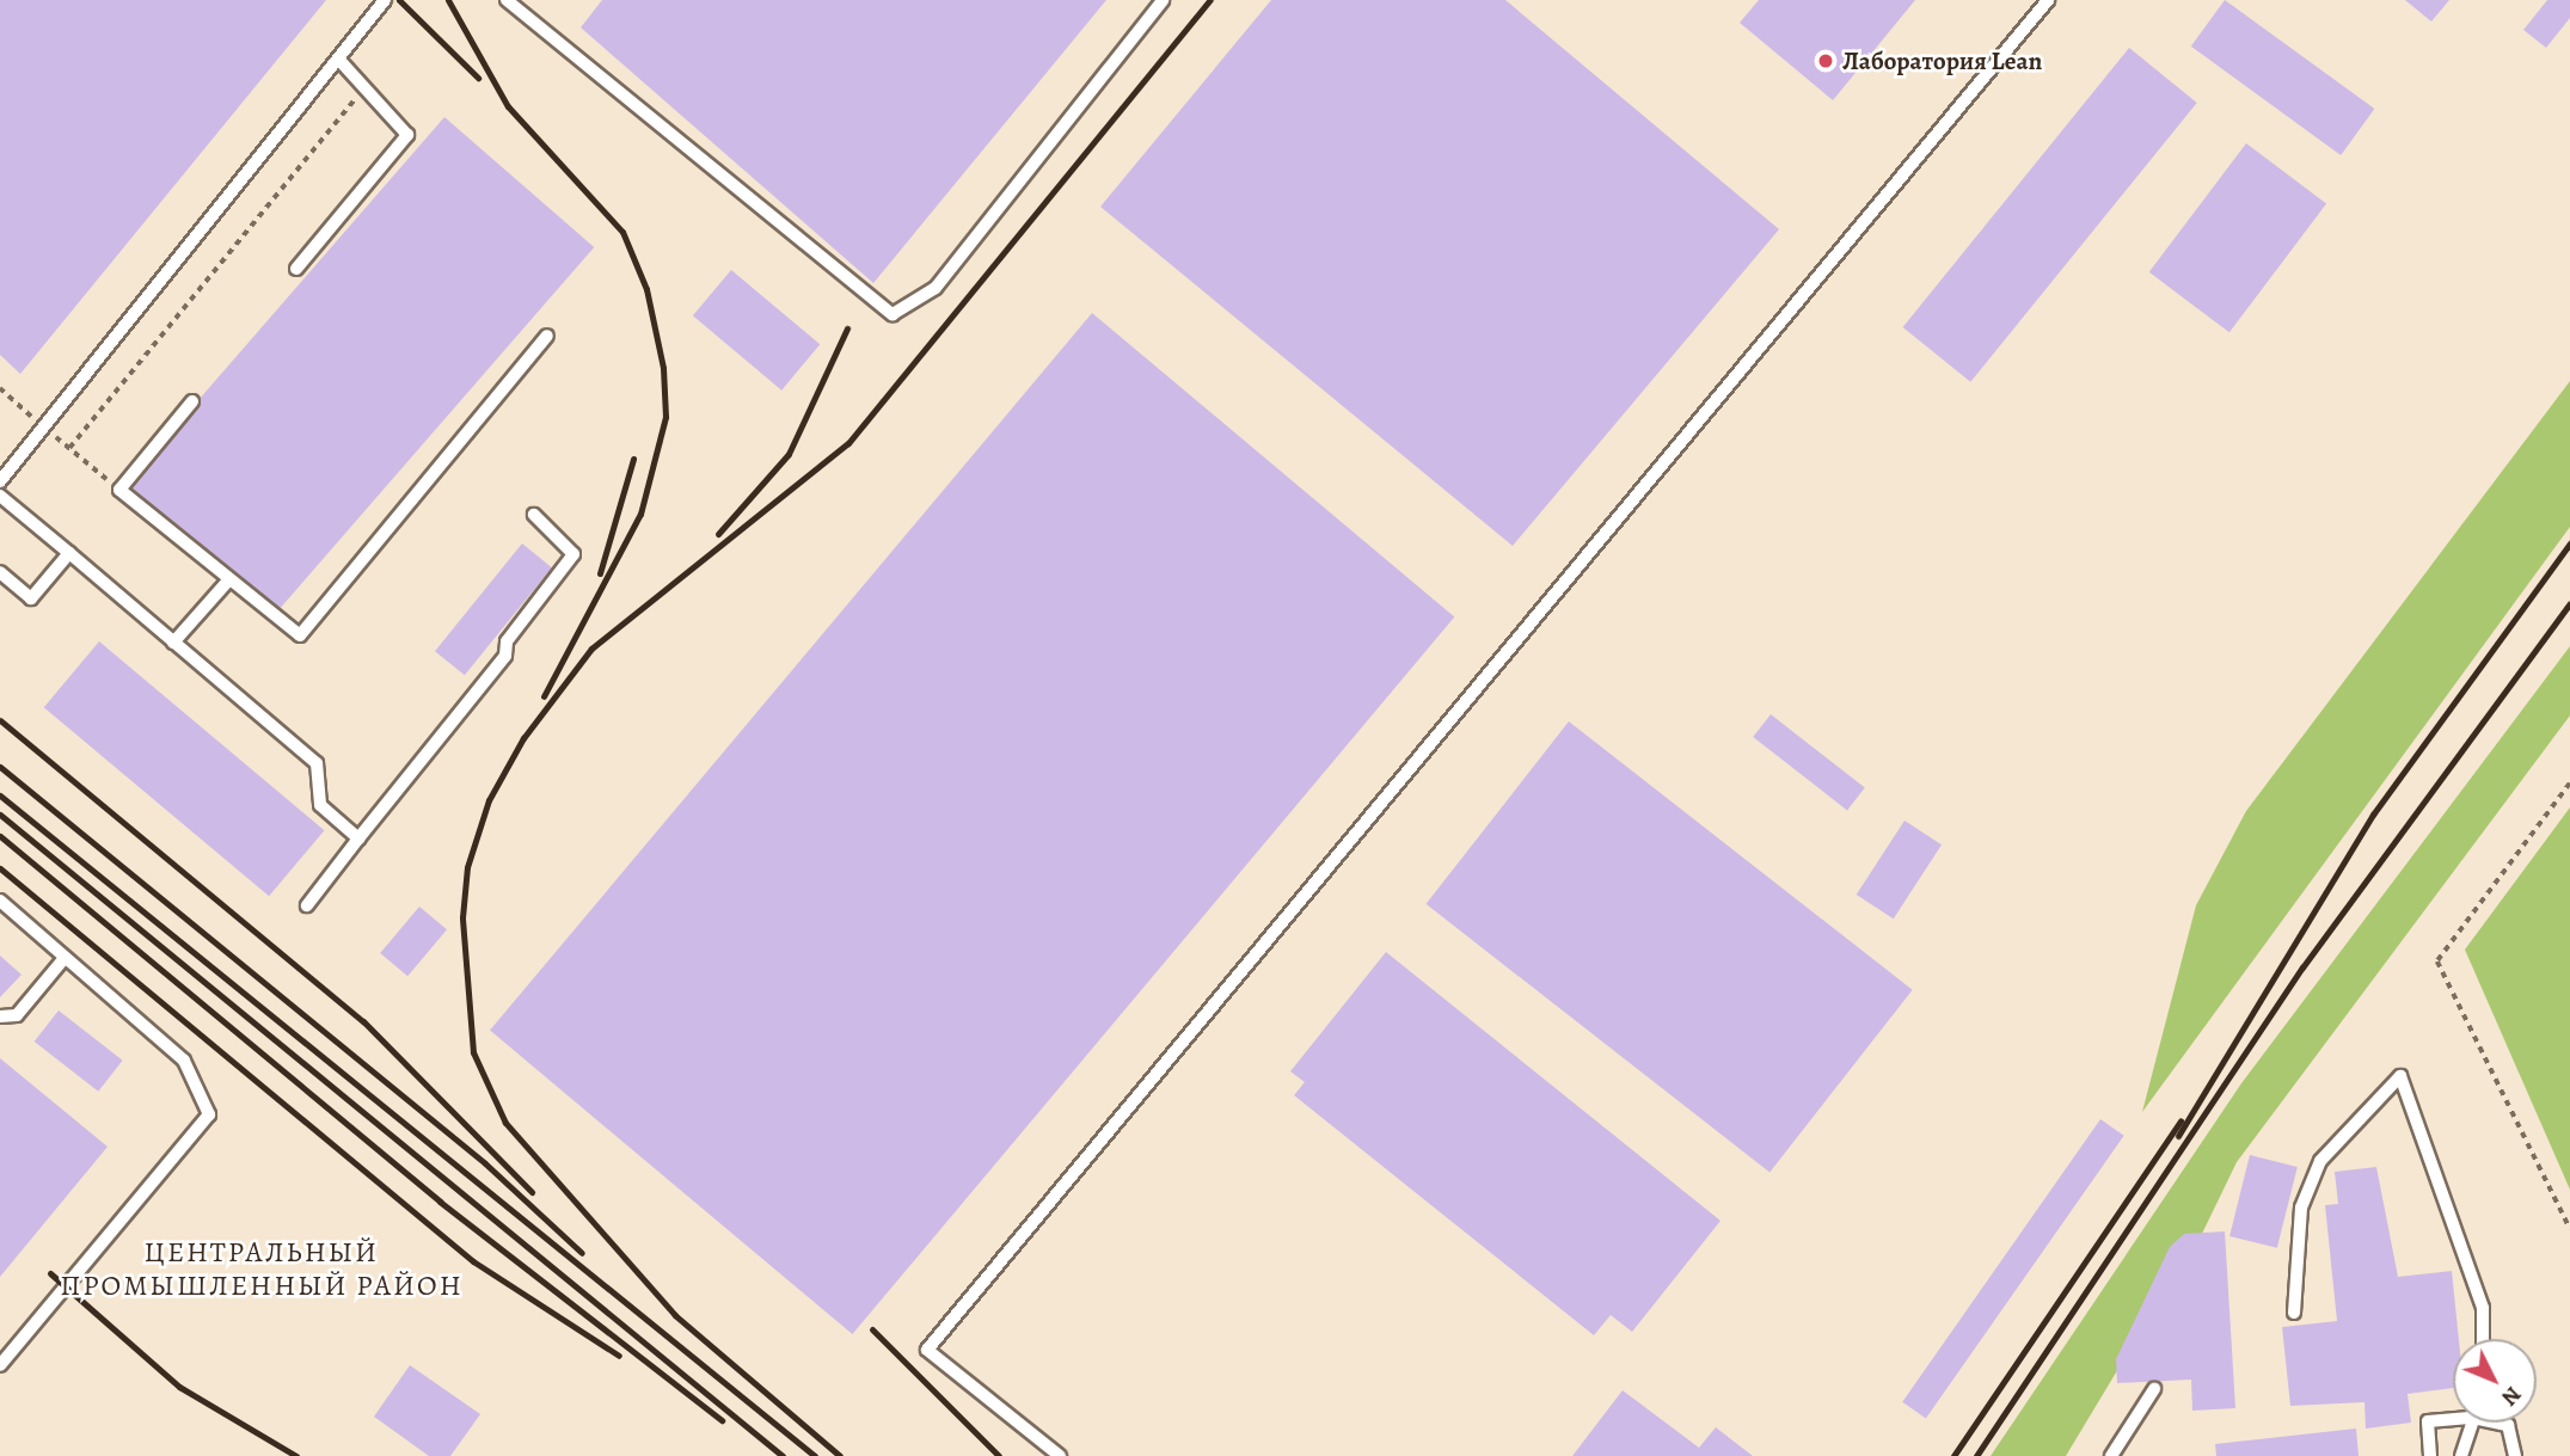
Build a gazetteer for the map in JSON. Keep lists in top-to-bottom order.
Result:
{
  "districts": ["ЦЕНТРАЛЬНЫЙ ПРОМЫШЛЕННЫЙ РАЙОН"],
  "places": ["Лаборатория Lean"],
  "north": "bottom right"
}
